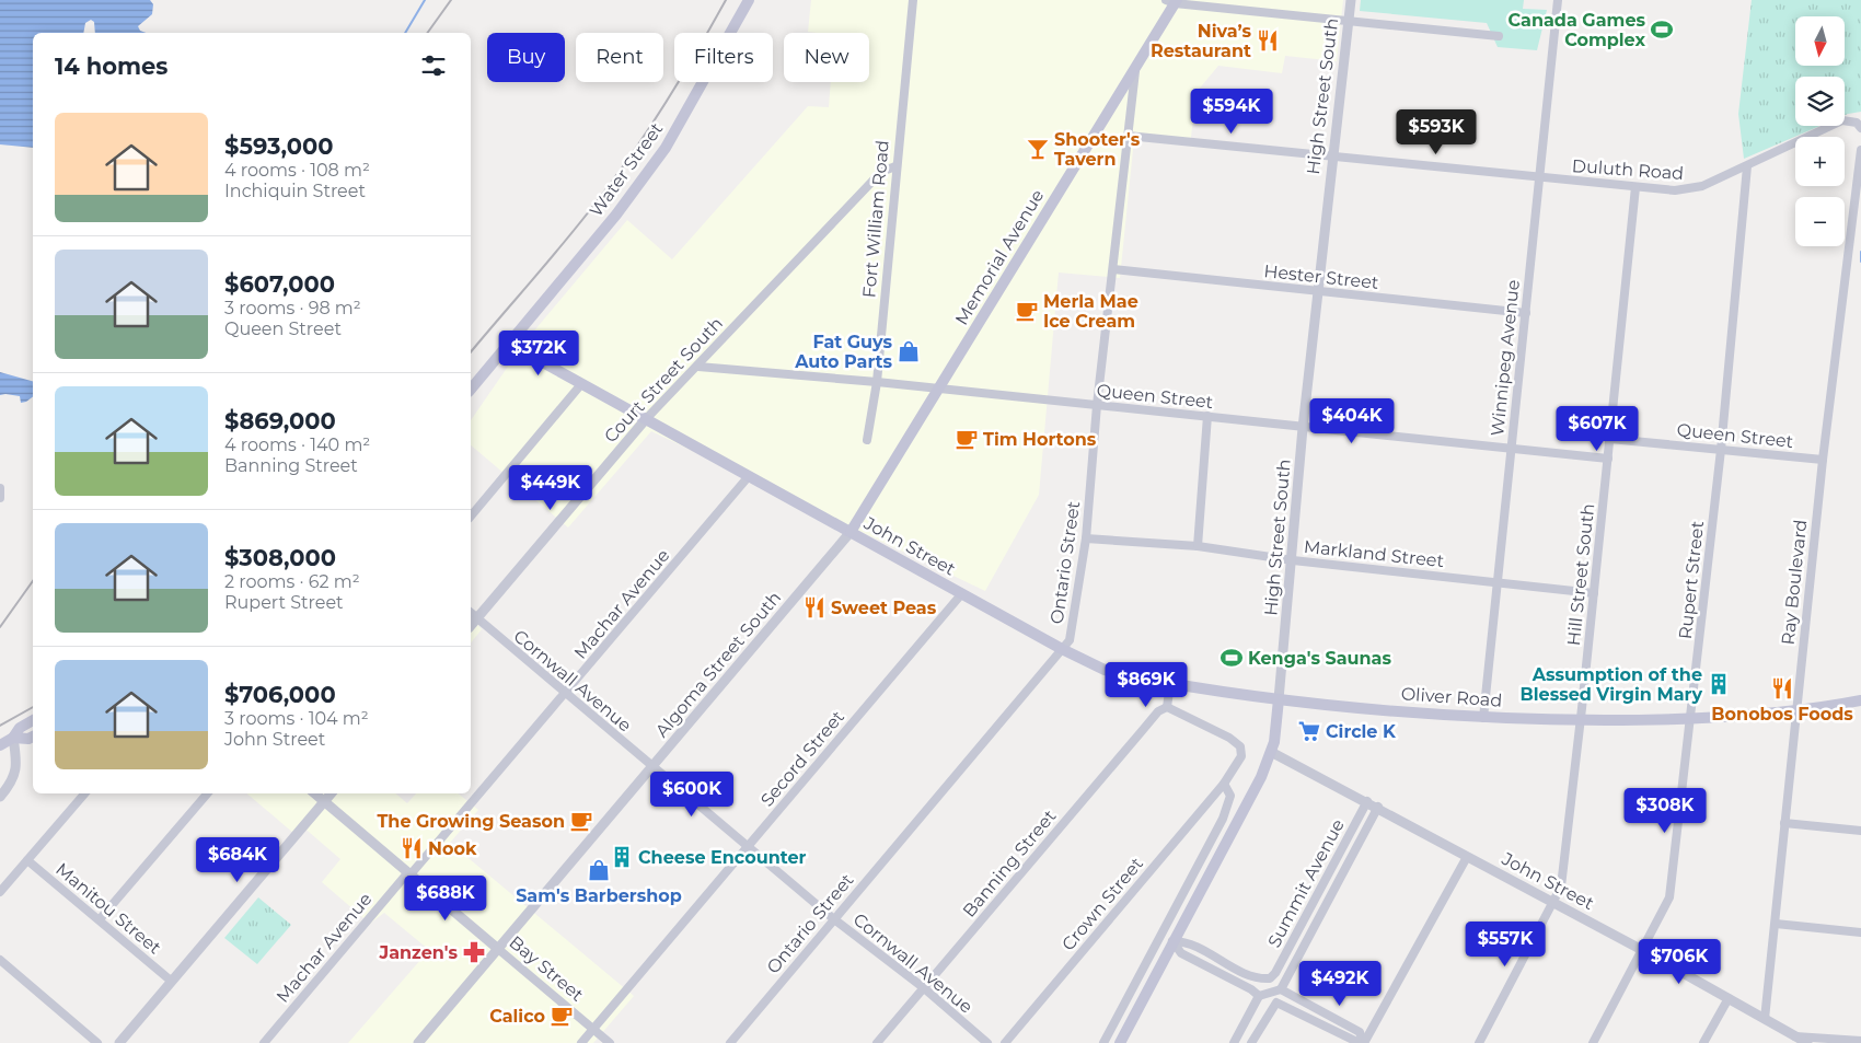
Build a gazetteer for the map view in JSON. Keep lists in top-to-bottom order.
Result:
{
  "streets": {
    "main road": [
      "High Street South",
      "Water Street",
      "Memorial Avenue",
      "John Street",
      "Oliver Road"
    ],
    "street": [
      "Duluth Road",
      "Fort William Road",
      "Hester Street",
      "Winnipeg Avenue",
      "Court Street South",
      "Queen Street",
      "Markland Street",
      "Ontario Street",
      "Hill Street South",
      "Rupert Street",
      "Ray Boulevard",
      "Machar Avenue",
      "Algoma Street South",
      "Cornwall Avenue",
      "Secord Street",
      "Banning Street",
      "Summit Avenue",
      "Crown Street",
      "Manitou Street",
      "Bay Street"
    ]
  },
  "crossings": [
    ["High Street South", "Duluth Road"],
    ["High Street South", "Hester Street"],
    ["High Street South", "Queen Street"],
    ["High Street South", "John Street"],
    ["High Street South", "Markland Street"],
    ["High Street South", "Oliver Road"],
    ["High Street South", "Summit Avenue"],
    ["Water Street", "John Street"],
    ["Duluth Road", "Winnipeg Avenue"],
    ["Duluth Road", "Ontario Street"],
    ["Duluth Road", "Hill Street South"],
    ["Duluth Road", "Rupert Street"],
    ["Fort William Road", "Court Street South"],
    ["Fort William Road", "Queen Street"],
    ["Memorial Avenue", "Queen Street"],
    ["Memorial Avenue", "John Street"],
    ["Memorial Avenue", "Ontario Street"],
    ["Memorial Avenue", "Algoma Street South"],
    ["Hester Street", "Winnipeg Avenue"],
    ["Hester Street", "Ontario Street"],
    ["Winnipeg Avenue", "Queen Street"],
    ["Winnipeg Avenue", "Markland Street"],
    ["Winnipeg Avenue", "Oliver Road"],
    ["Court Street South", "Queen Street"],
    ["Court Street South", "John Street"],
    ["Court Street South", "Cornwall Avenue"],
    ["Queen Street", "Ontario Street"],
    ["Queen Street", "Hill Street South"],
    ["Queen Street", "Rupert Street"],
    ["Queen Street", "Ray Boulevard"],
    ["John Street", "Ontario Street"],
    ["John Street", "Hill Street South"],
    ["John Street", "Rupert Street"],
    ["John Street", "Ray Boulevard"],
    ["John Street", "Machar Avenue"],
    ["John Street", "Algoma Street South"],
    ["John Street", "Oliver Road"],
    ["John Street", "Secord Street"],
    ["John Street", "Summit Avenue"],
    ["Markland Street", "Ontario Street"],
    ["Markland Street", "Hill Street South"],
    ["Ontario Street", "Cornwall Avenue"],
    ["Hill Street South", "Oliver Road"],
    ["Rupert Street", "Oliver Road"],
    ["Ray Boulevard", "Oliver Road"],
    ["Machar Avenue", "Cornwall Avenue"],
    ["Machar Avenue", "Bay Street"],
    ["Algoma Street South", "Cornwall Avenue"],
    ["Algoma Street South", "Bay Street"],
    ["Cornwall Avenue", "Secord Street"],
    ["Cornwall Avenue", "Banning Street"],
    ["Secord Street", "Bay Street"]
  ],
  "places": {
    "sports": ["Canada Games Complex", "Kenga's Saunas"],
    "restaurant": [
      "Niva’s Restaurant",
      "Sweet Peas",
      "Bonobos Foods",
      "Nook"
    ],
    "bar": ["Shooter's Tavern"],
    "cafe": [
      "Merla Mae Ice Cream",
      "Tim Hortons",
      "The Growing Season",
      "Calico"
    ],
    "shop": ["Fat Guys Auto Parts", "Sam's Barbershop"],
    "building": ["Assumption of the Blessed Virgin Mary", "Cheese Encounter"],
    "supermarket": ["Circle K"],
    "pharmacy": ["Janzen's"]
  },
  "north": "bottom",
  "page": {
    "map_buttons": ["+", "−"],
    "chip": [
      "Buy",
      "Rent",
      "Filters",
      "New"
    ],
    "heading": "14 homes",
    "price": [
      "$594K",
      "$593K",
      "$372K",
      "$404K",
      "$607K",
      "$449K",
      "$869K",
      "$600K",
      "$308K",
      "$684K",
      "$688K",
      "$557K",
      "$706K",
      "$492K"
    ],
    "list": [
      {
        "name": "$593,000",
        "note": "4 rooms · 108 m² · Inchiquin Street"
      },
      {
        "name": "$607,000",
        "note": "3 rooms · 98 m² · Queen Street"
      },
      {
        "name": "$869,000",
        "note": "4 rooms · 140 m² · Banning Street"
      },
      {
        "name": "$308,000",
        "note": "2 rooms · 62 m² · Rupert Street"
      },
      {
        "name": "$706,000",
        "note": "3 rooms · 104 m² · John Street"
      }
    ]
  }
}
